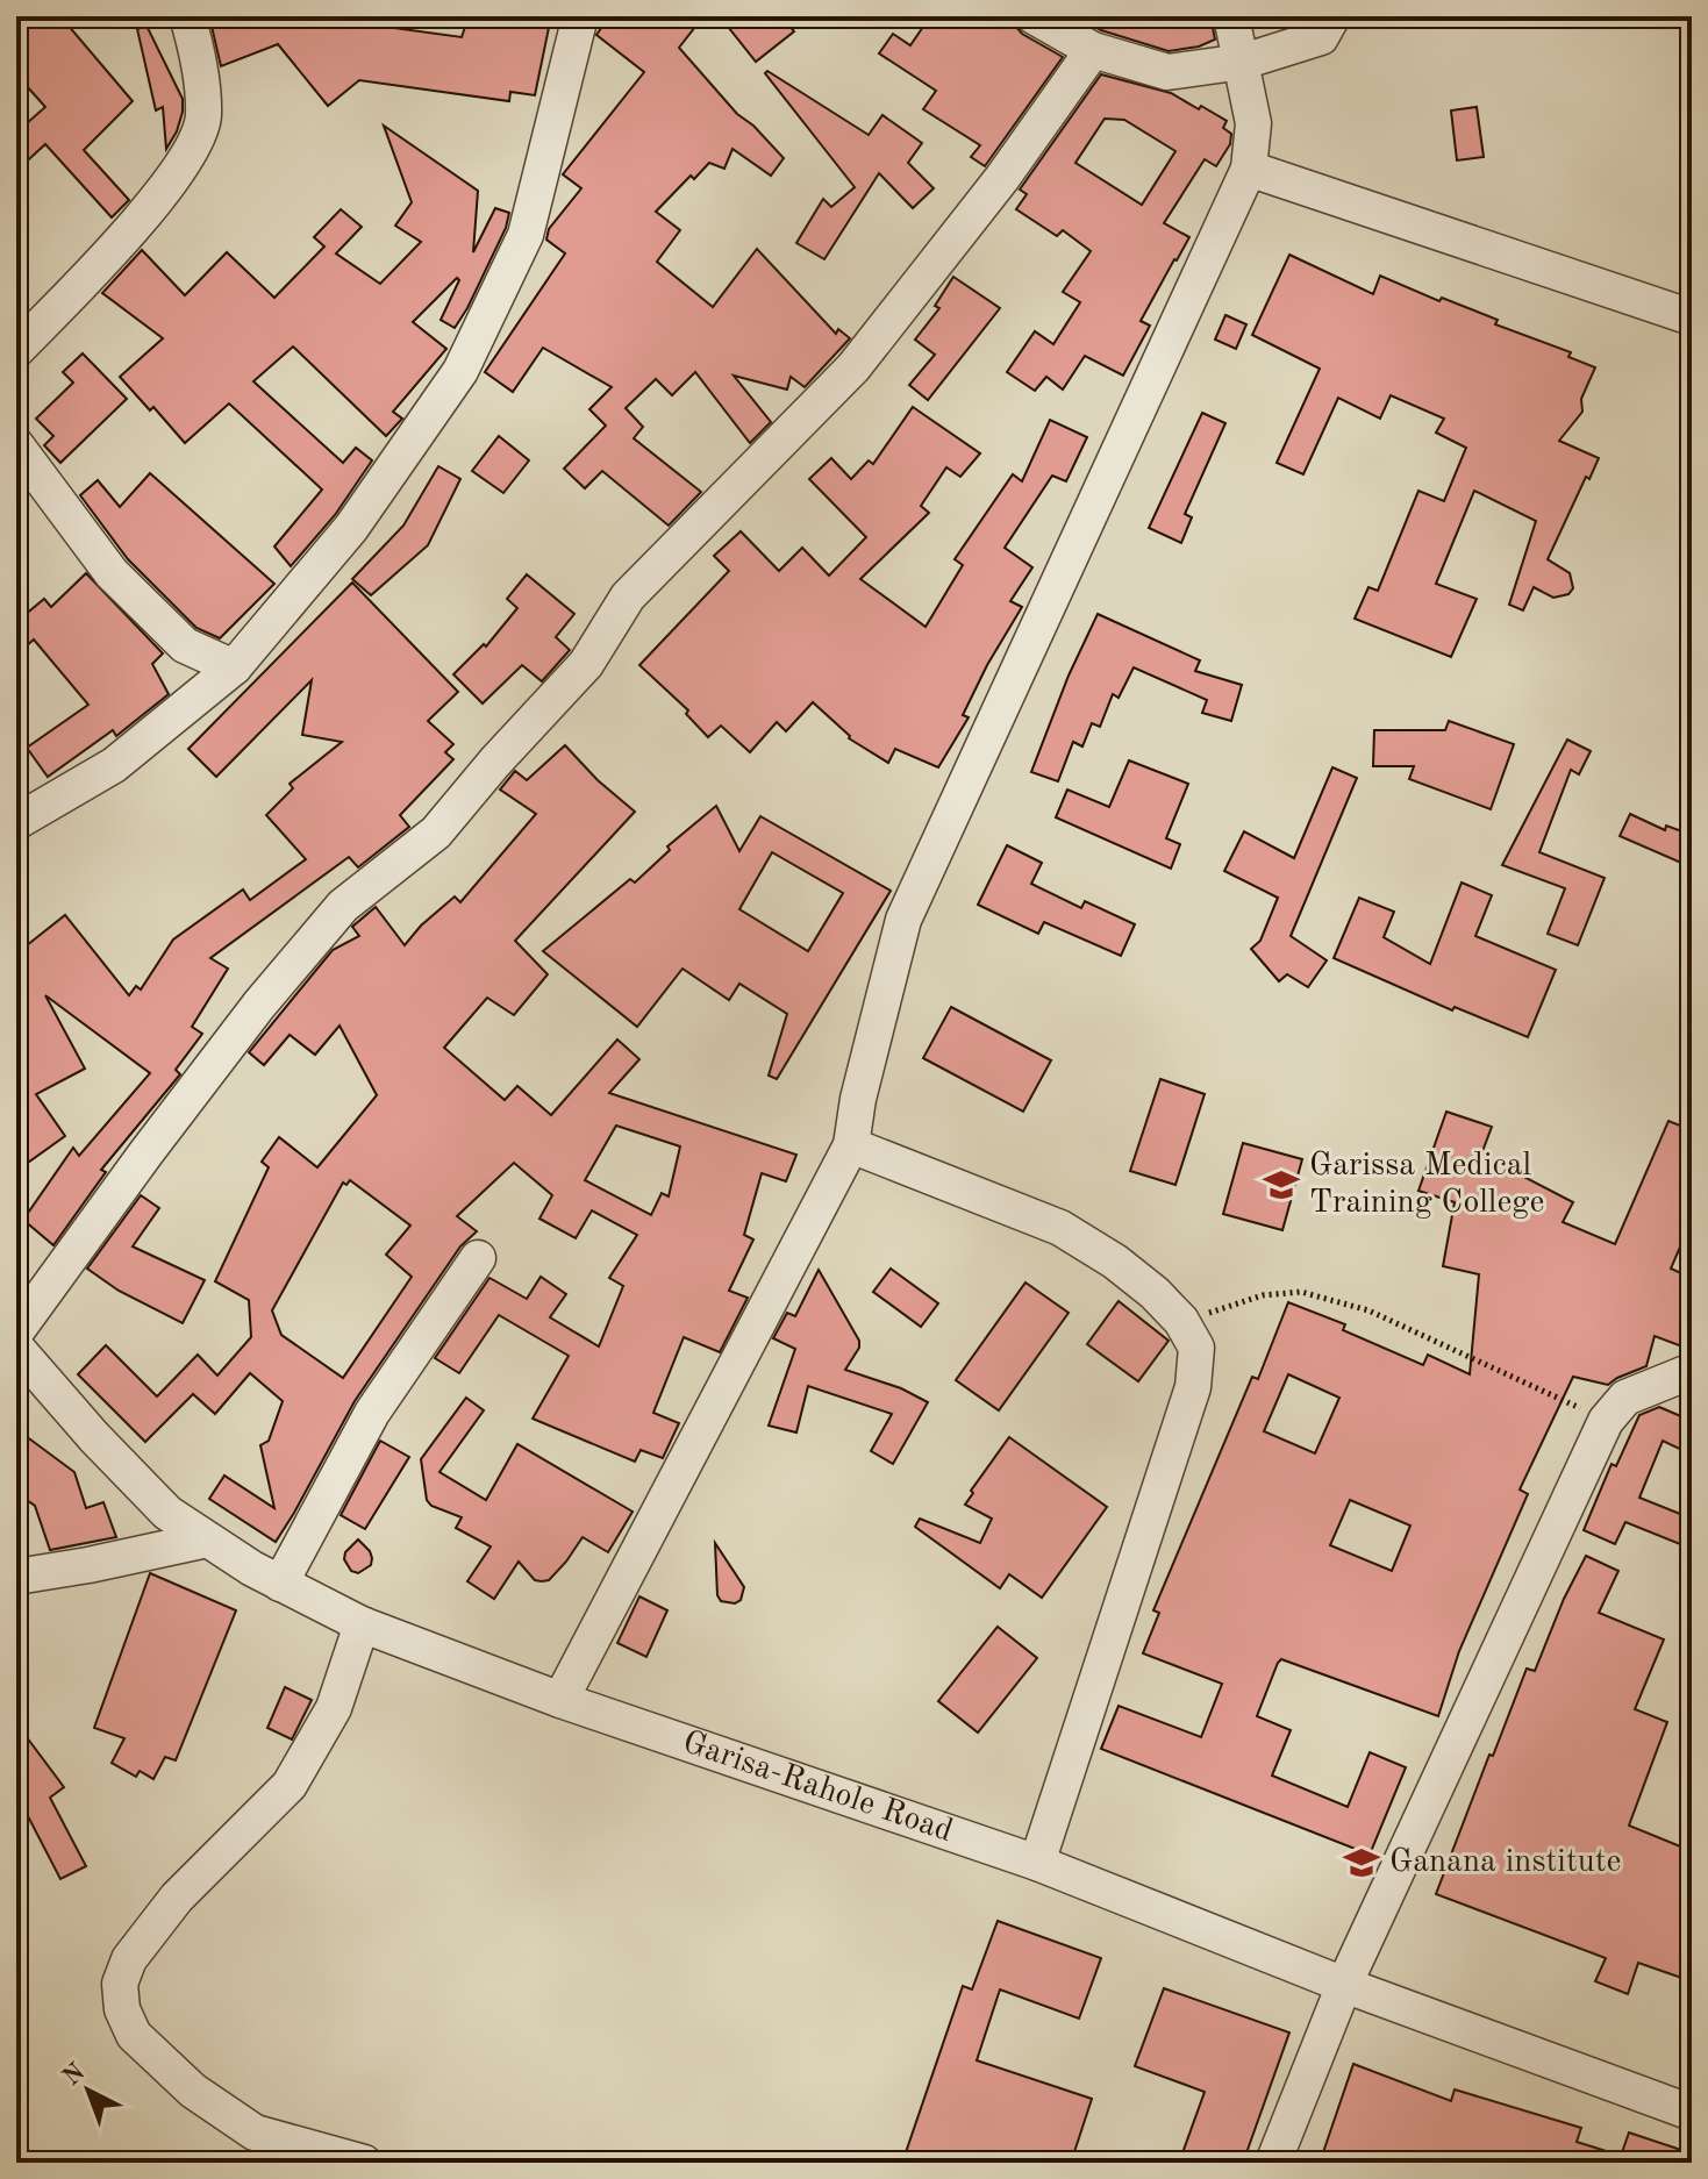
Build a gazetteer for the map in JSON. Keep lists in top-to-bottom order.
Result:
{
  "streets": {
    "street": ["Garisa-Rahole Road"]
  },
  "places": {
    "school or university": ["Garissa Medical Training College", "Ganana institute"]
  },
  "north": "top left"
}
